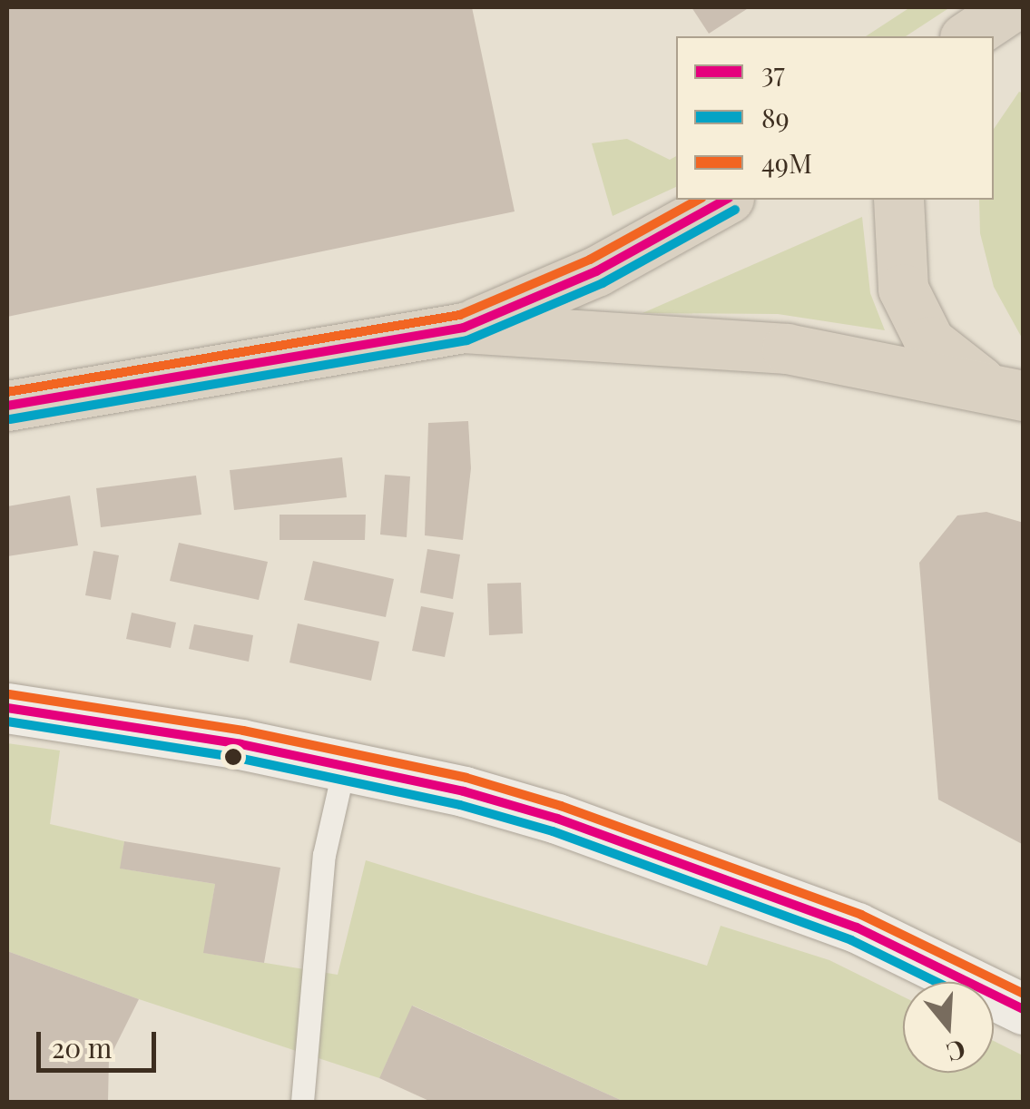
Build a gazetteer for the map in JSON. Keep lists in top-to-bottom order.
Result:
{
  "lines": ["transit line 37", "transit line 49М", "transit line 89"],
  "legend": ["37", "89", "49М"],
  "scale_bar": "20 m",
  "north": "bottom"
}
